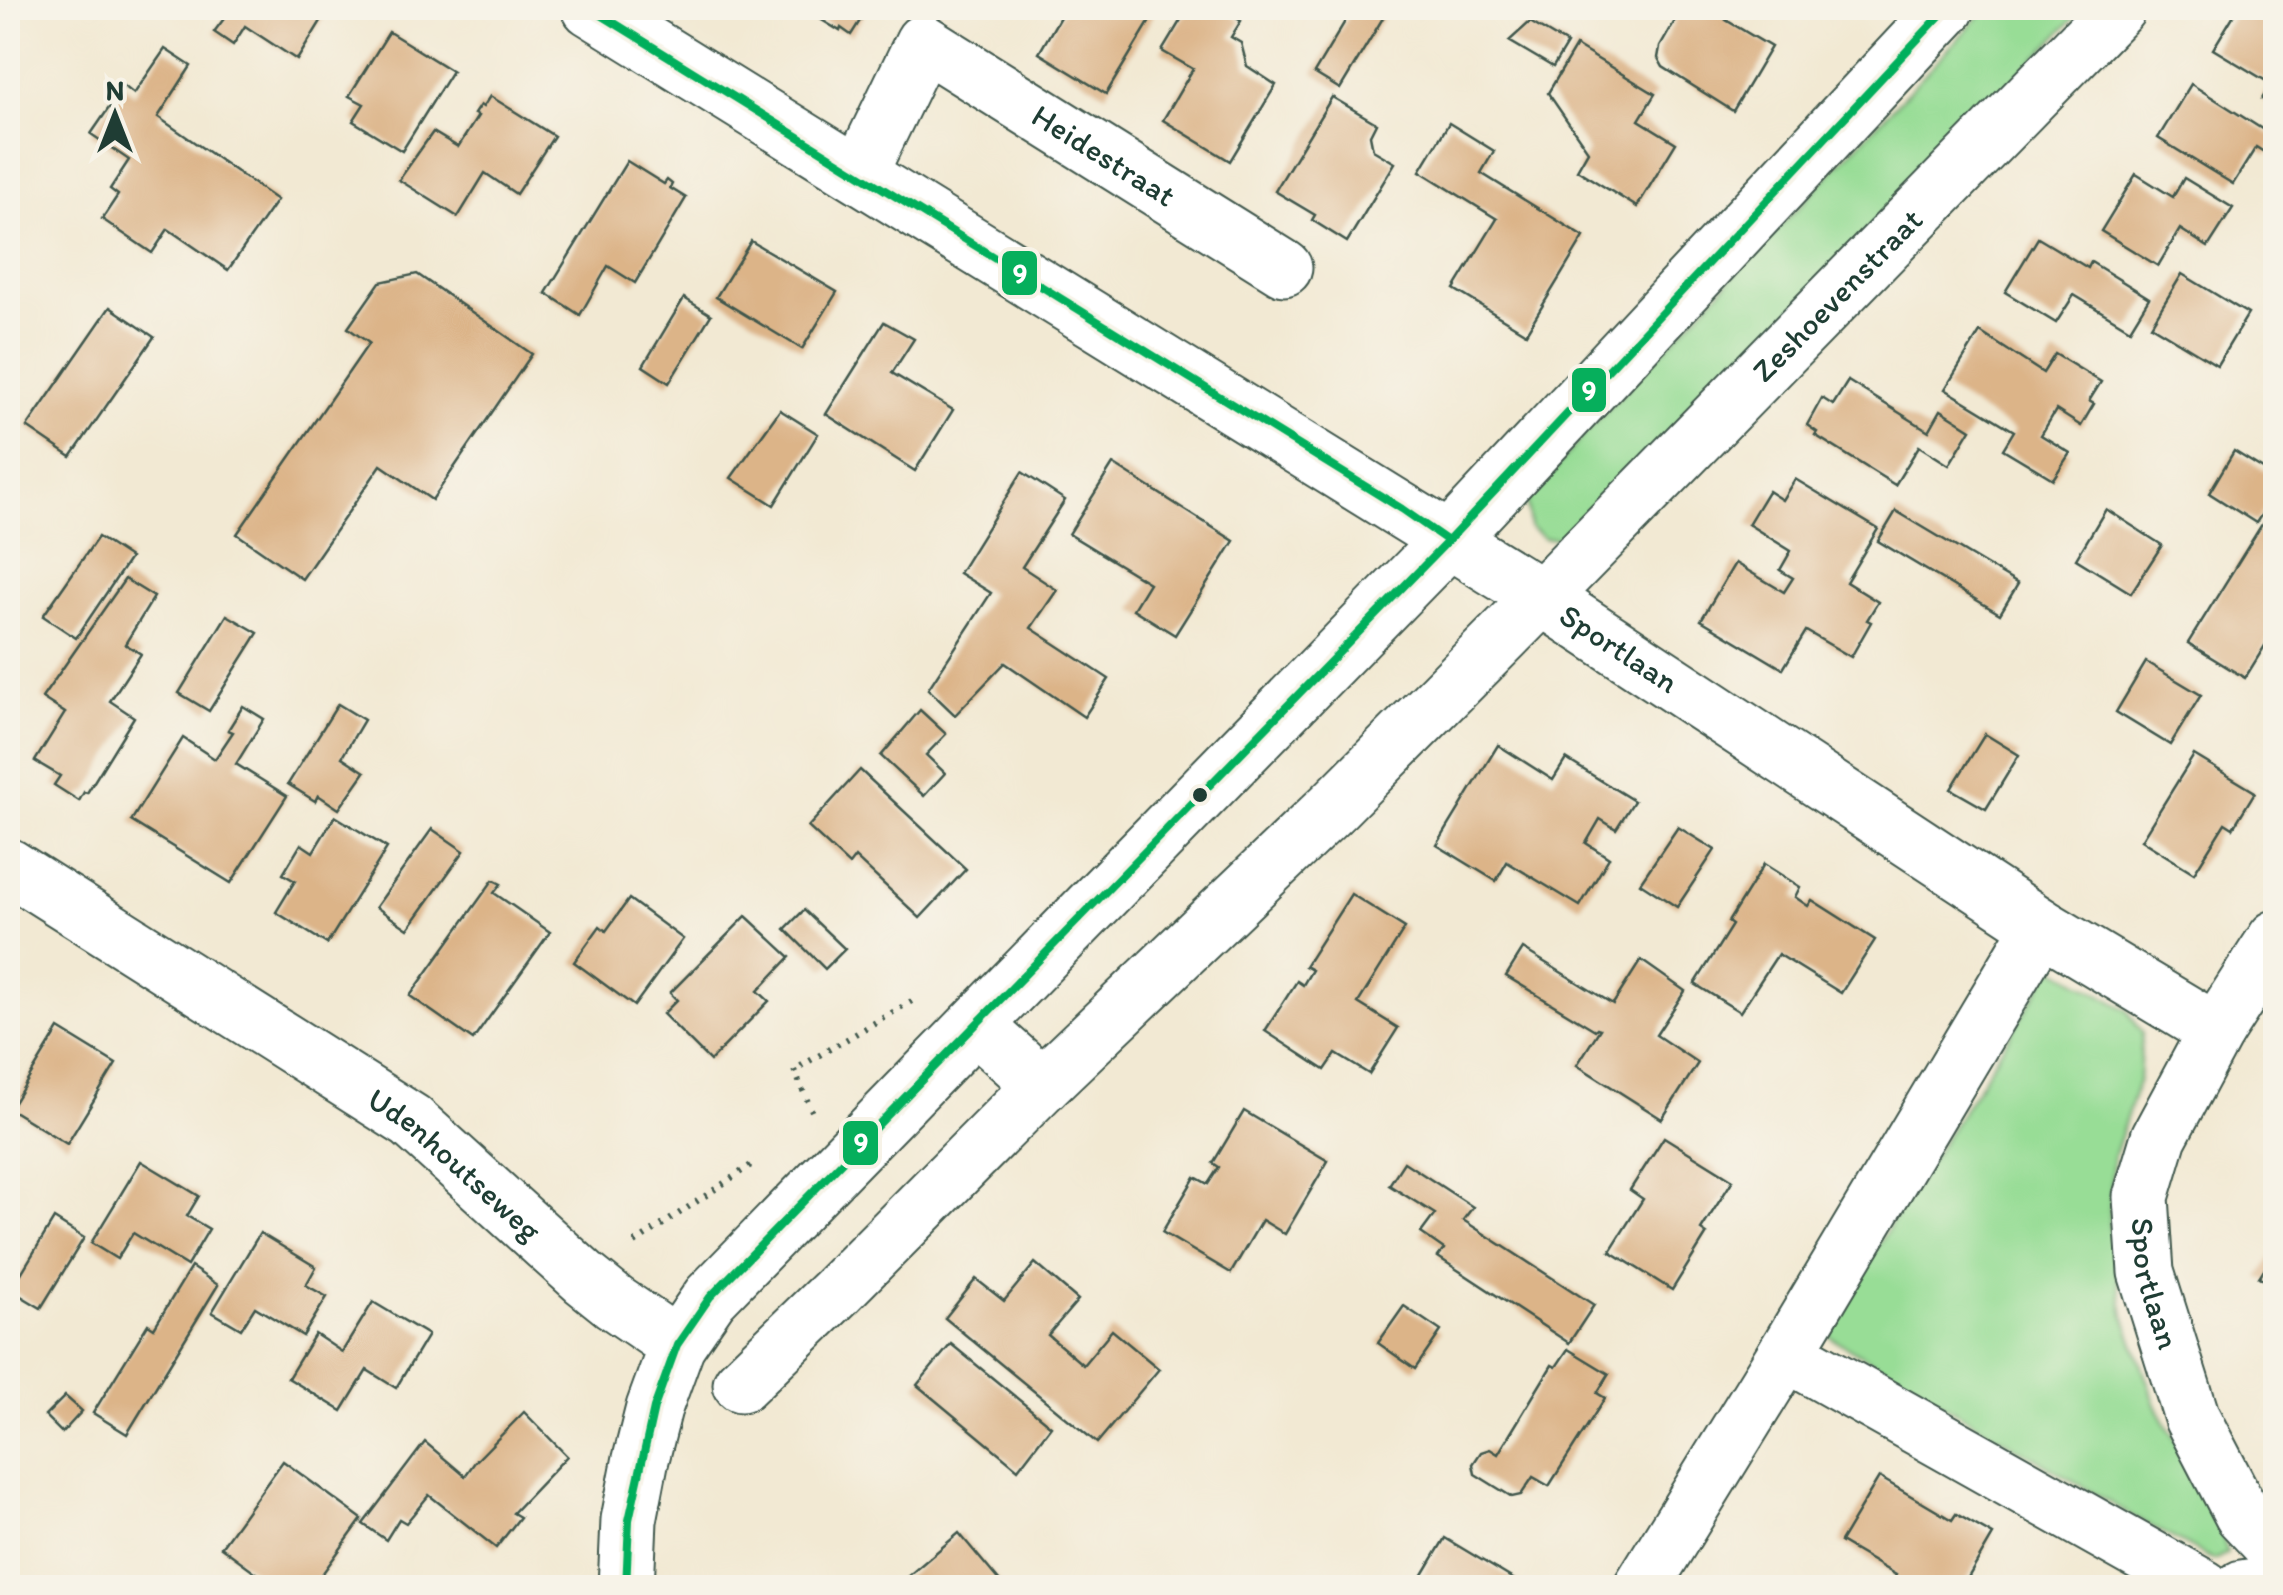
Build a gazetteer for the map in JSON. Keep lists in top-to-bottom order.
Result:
{
  "streets": {
    "street": [
      "Heidestraat",
      "Zeshoevenstraat",
      "Sportlaan",
      "Udenhoutseweg"
    ]
  },
  "crossings": [
    ["Zeshoevenstraat", "Sportlaan"]
  ],
  "lines": ["transit line 9"],
  "north": "top"
}
